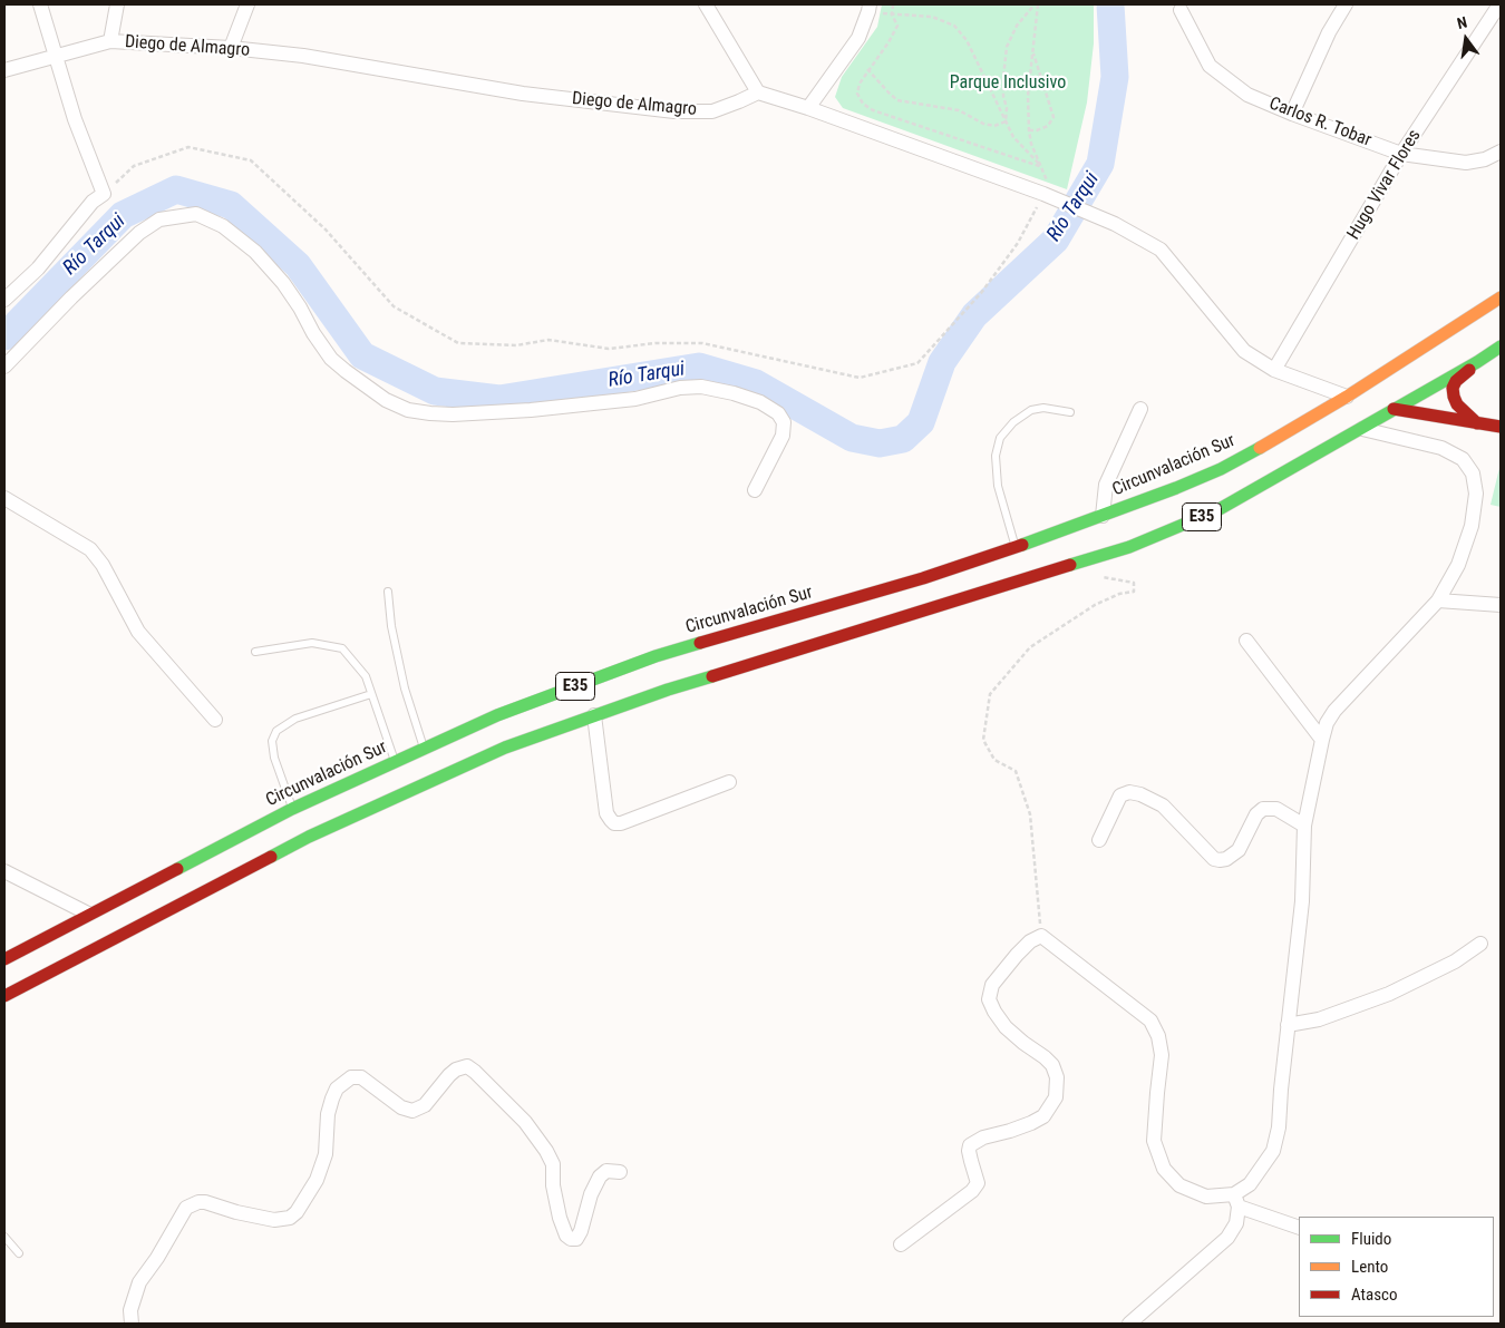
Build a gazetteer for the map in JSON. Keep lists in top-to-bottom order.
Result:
{
  "streets": {
    "main road": ["Circunvalación Sur", "E35"],
    "street": ["Diego de Almagro", "Carlos R. Tobar", "Hugo Vivar Flores"]
  },
  "crossings": [
    ["Carlos R. Tobar", "Hugo Vivar Flores"]
  ],
  "water": ["Río Tarqui"],
  "parks": ["Parque Inclusivo"],
  "legend": ["Fluido", "Lento", "Atasco"],
  "north": "top"
}
